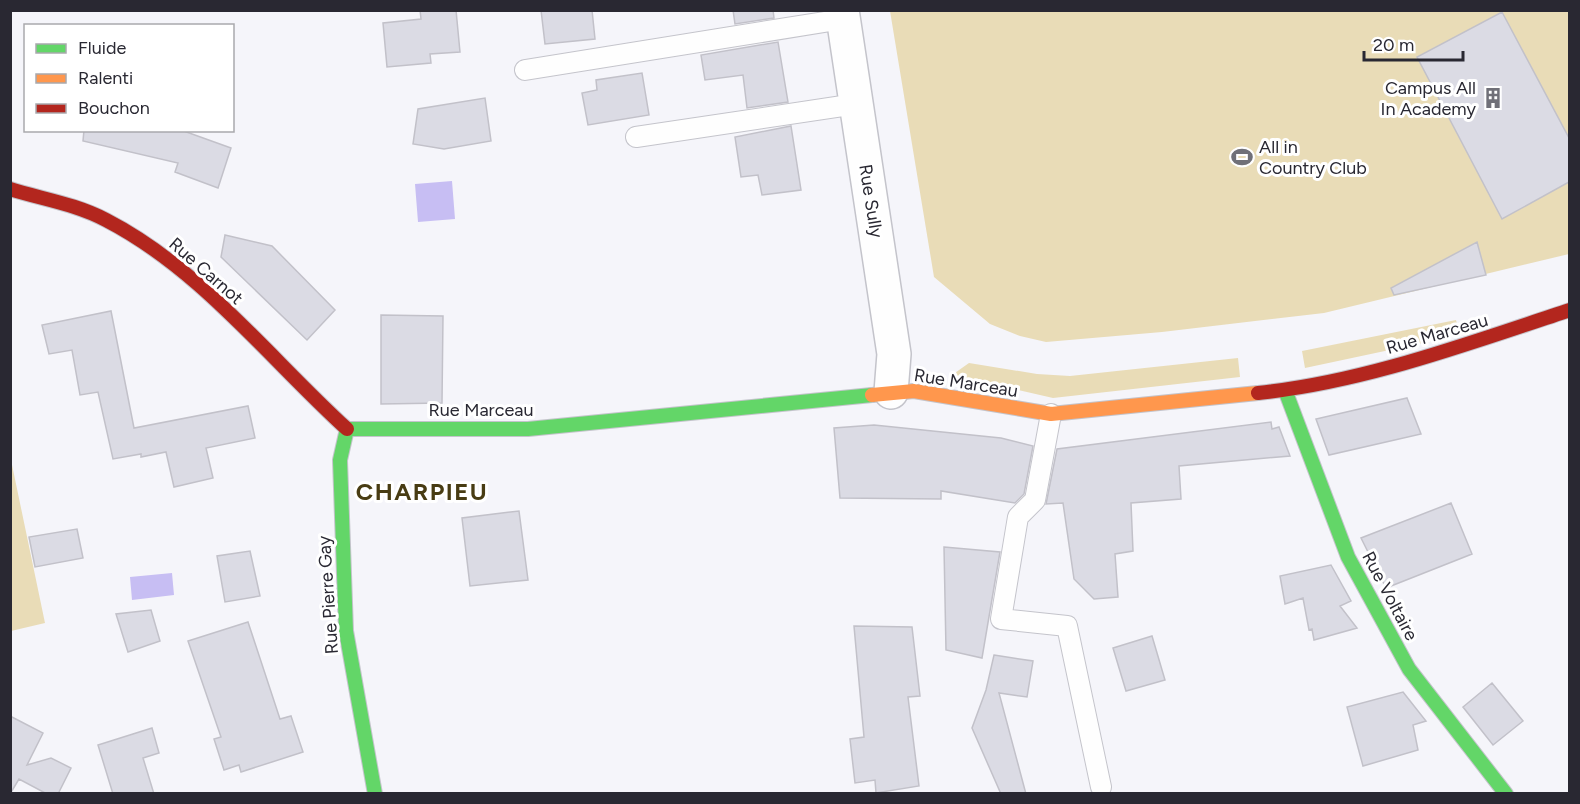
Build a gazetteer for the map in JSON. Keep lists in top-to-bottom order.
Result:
{
  "streets": {
    "street": [
      "Rue Sully",
      "Rue Carnot",
      "Rue Marceau",
      "Rue Pierre Gay",
      "Rue Voltaire"
    ]
  },
  "crossings": [
    ["Rue Sully", "Rue Marceau"],
    ["Rue Carnot", "Rue Marceau"],
    ["Rue Carnot", "Rue Pierre Gay"],
    ["Rue Marceau", "Rue Pierre Gay"],
    ["Rue Marceau", "Rue Voltaire"]
  ],
  "districts": ["CHARPIEU"],
  "places": {
    "building": ["Campus All In Academy"],
    "sports": ["All in Country Club"]
  },
  "legend": ["Fluide", "Ralenti", "Bouchon"],
  "scale_bar": "20 m"
}
